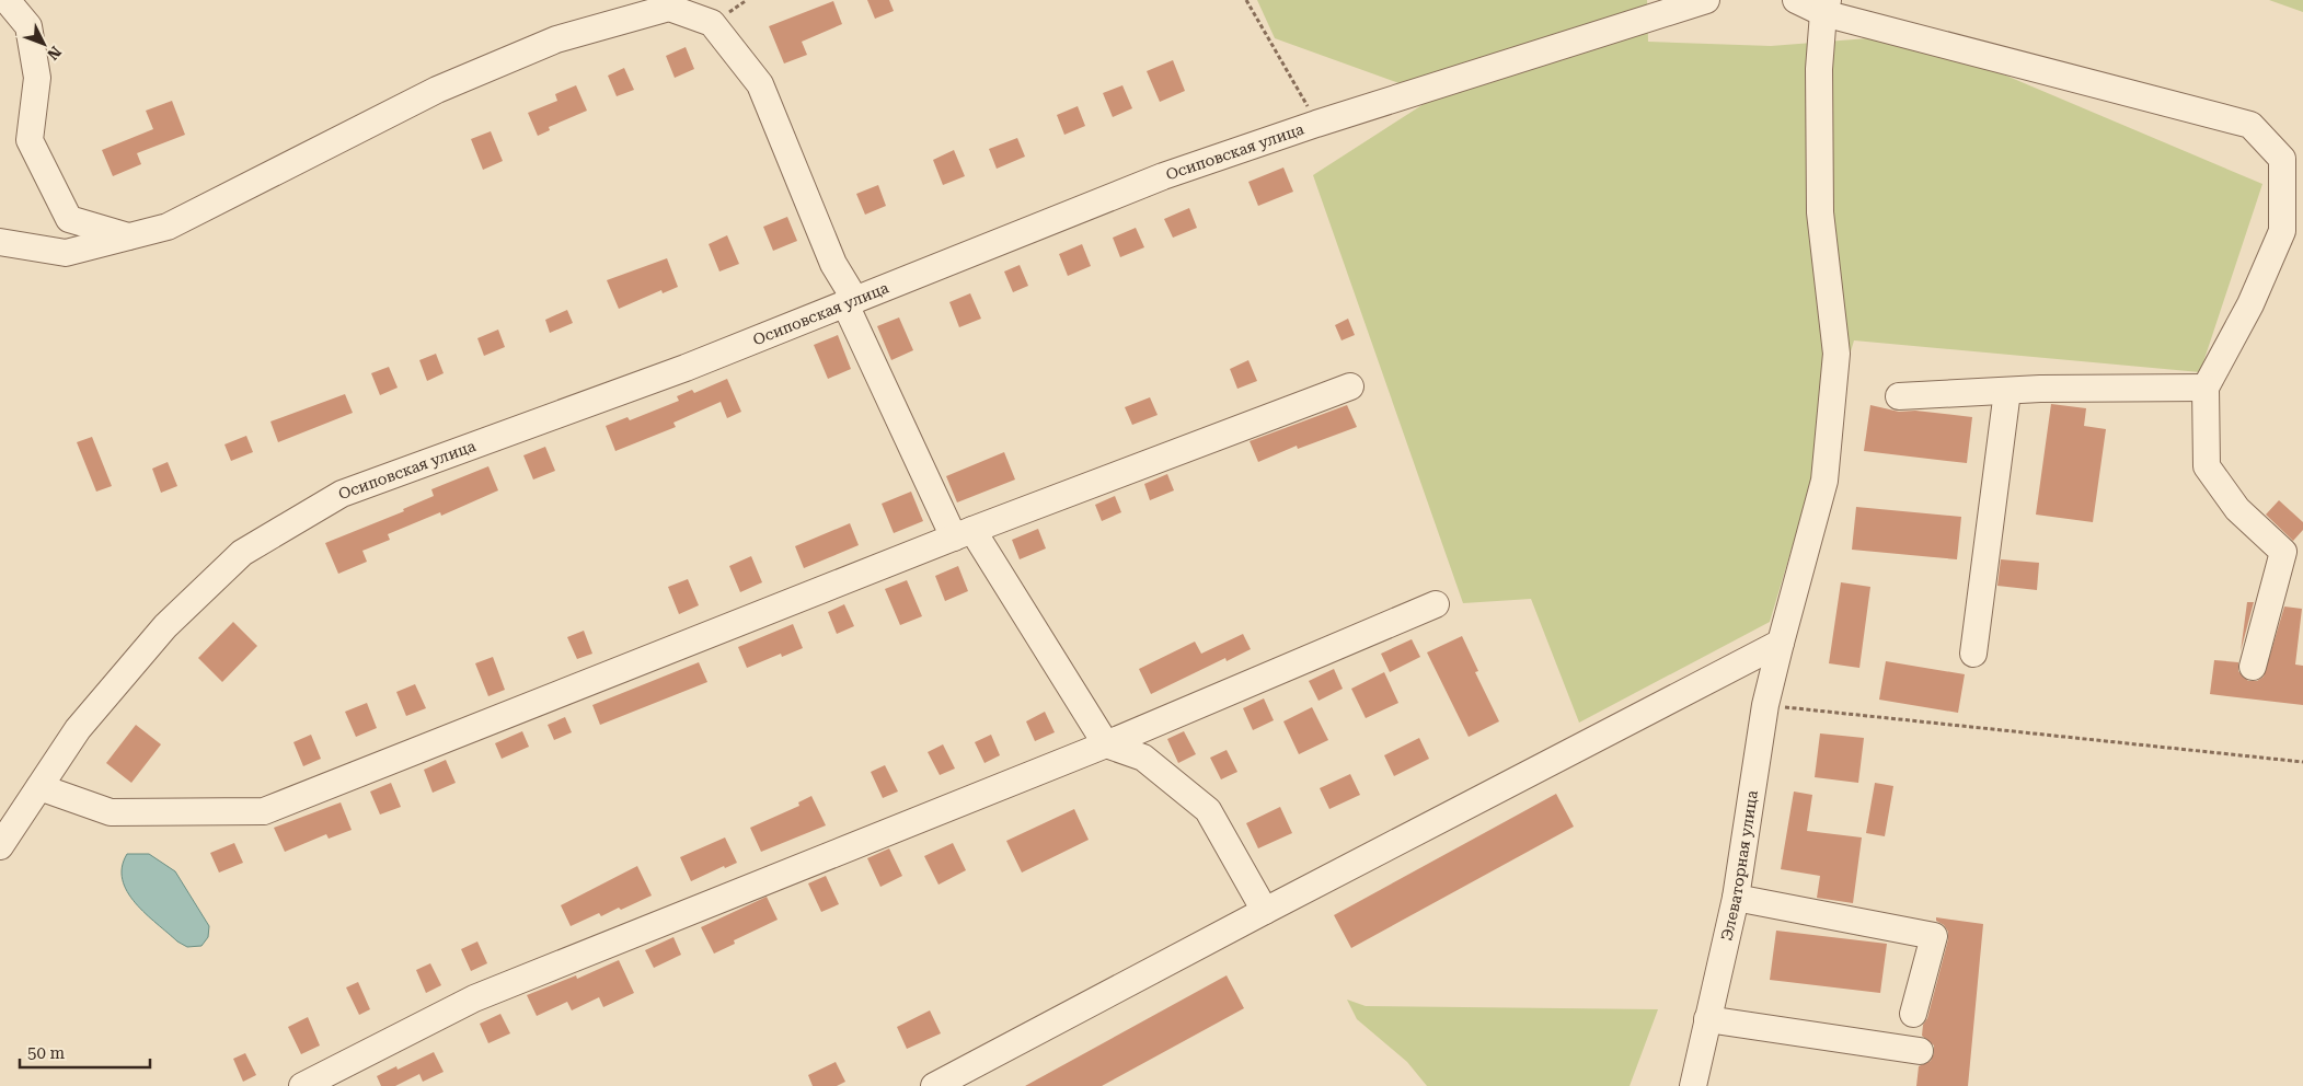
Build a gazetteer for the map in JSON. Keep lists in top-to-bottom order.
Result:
{
  "streets": {
    "street": ["Осиповская улица", "Элеваторная улица"]
  },
  "scale_bar": "50 m",
  "north": "bottom right"
}
